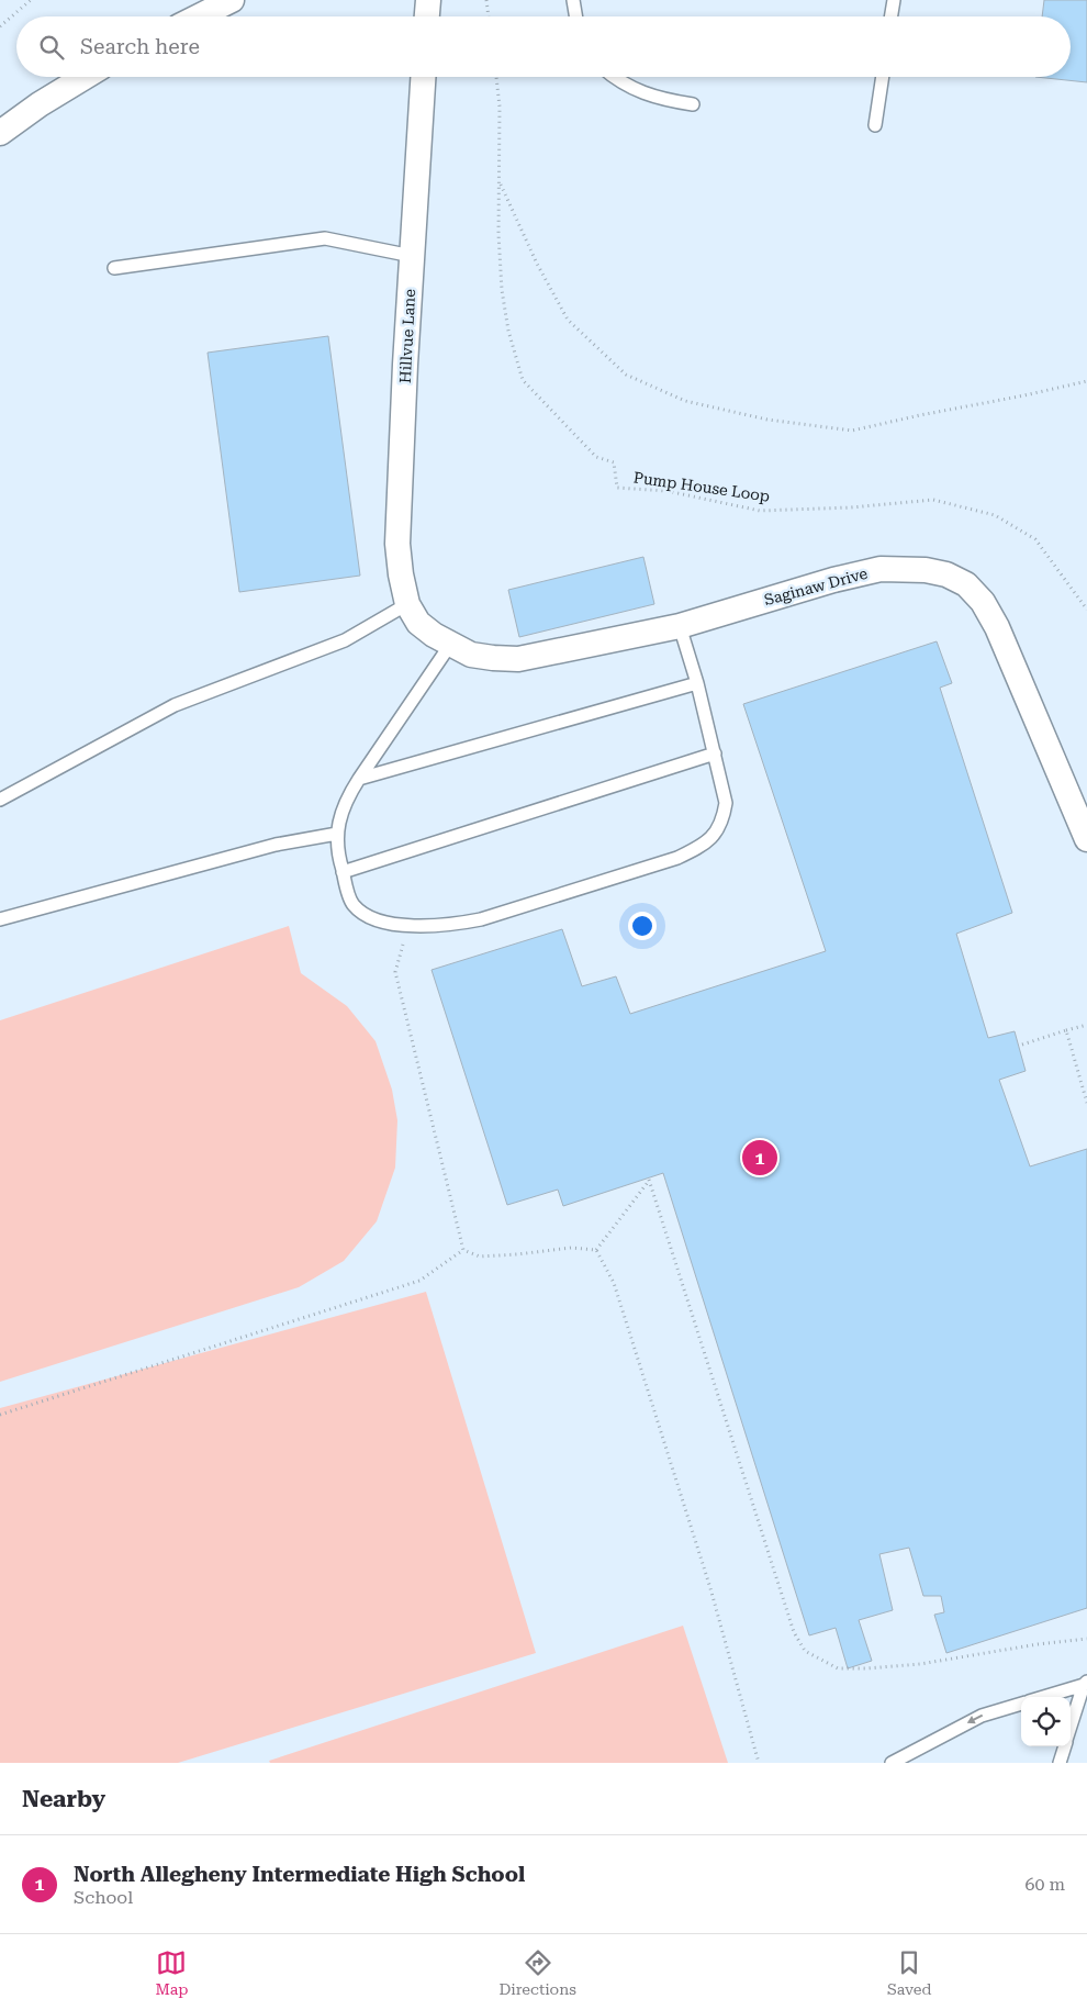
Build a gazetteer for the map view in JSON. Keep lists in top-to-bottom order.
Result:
{
  "streets": {
    "street": ["Hillvue Lane", "Saginaw Drive"],
    "path": ["Pump House Loop"]
  },
  "crossings": [
    ["Hillvue Lane", "Saginaw Drive"]
  ],
  "page": {
    "search": "Search here",
    "pins": "1",
    "heading": "Nearby",
    "list": [
      {
        "mark": "1",
        "name": "North Allegheny Intermediate High School",
        "note": "School",
        "value": "60 m"
      }
    ],
    "nav": ["Map", "Directions", "Saved"]
  }
}
